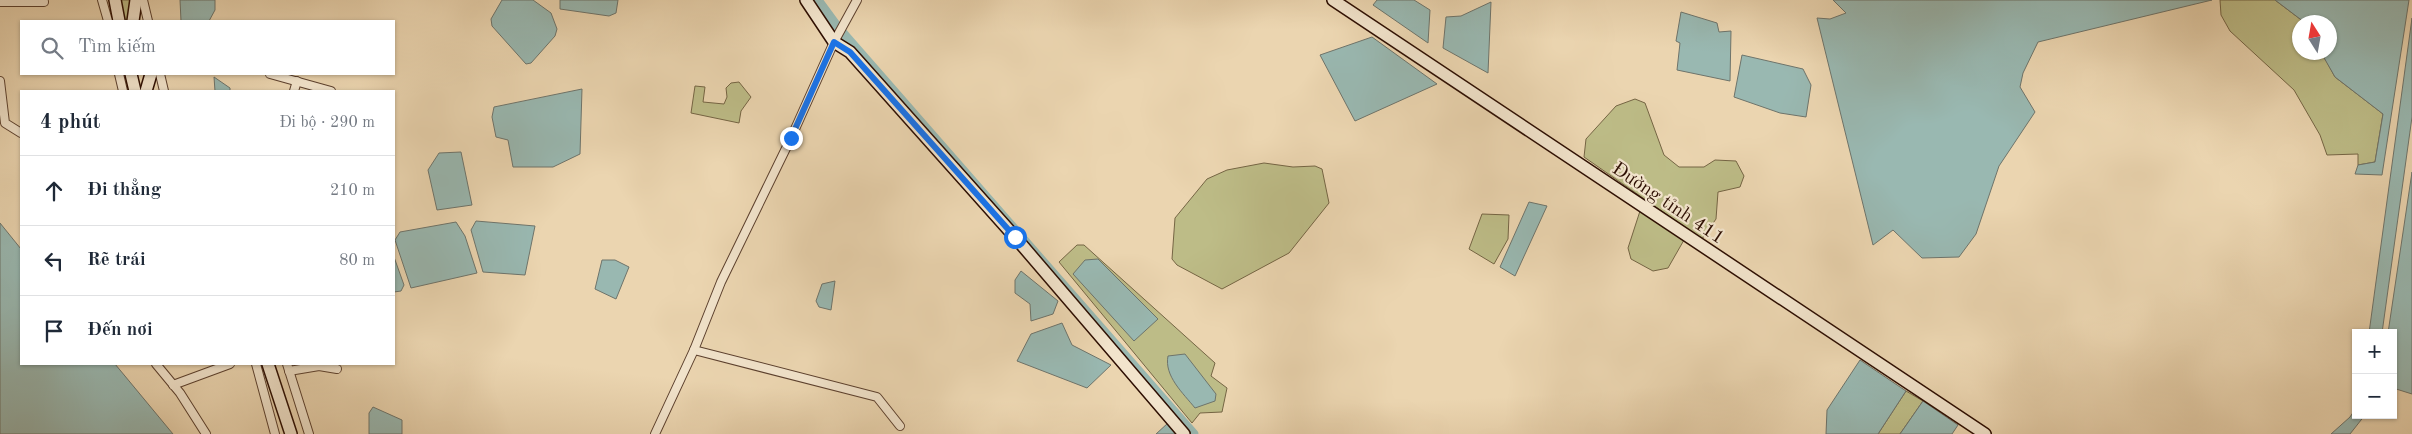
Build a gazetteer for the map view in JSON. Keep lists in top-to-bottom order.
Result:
{
  "streets": {
    "main road": ["Đường tỉnh 411"]
  },
  "north": "top",
  "page": {
    "search": "Tìm kiếm",
    "heading": ["4 phút", "Đi bộ · 290 m"],
    "list": [
      ["Đi thẳng", "210 m"],
      ["Rẽ trái", "80 m"],
      "Đến nơi"
    ],
    "map_buttons": ["+", "−"]
  }
}
